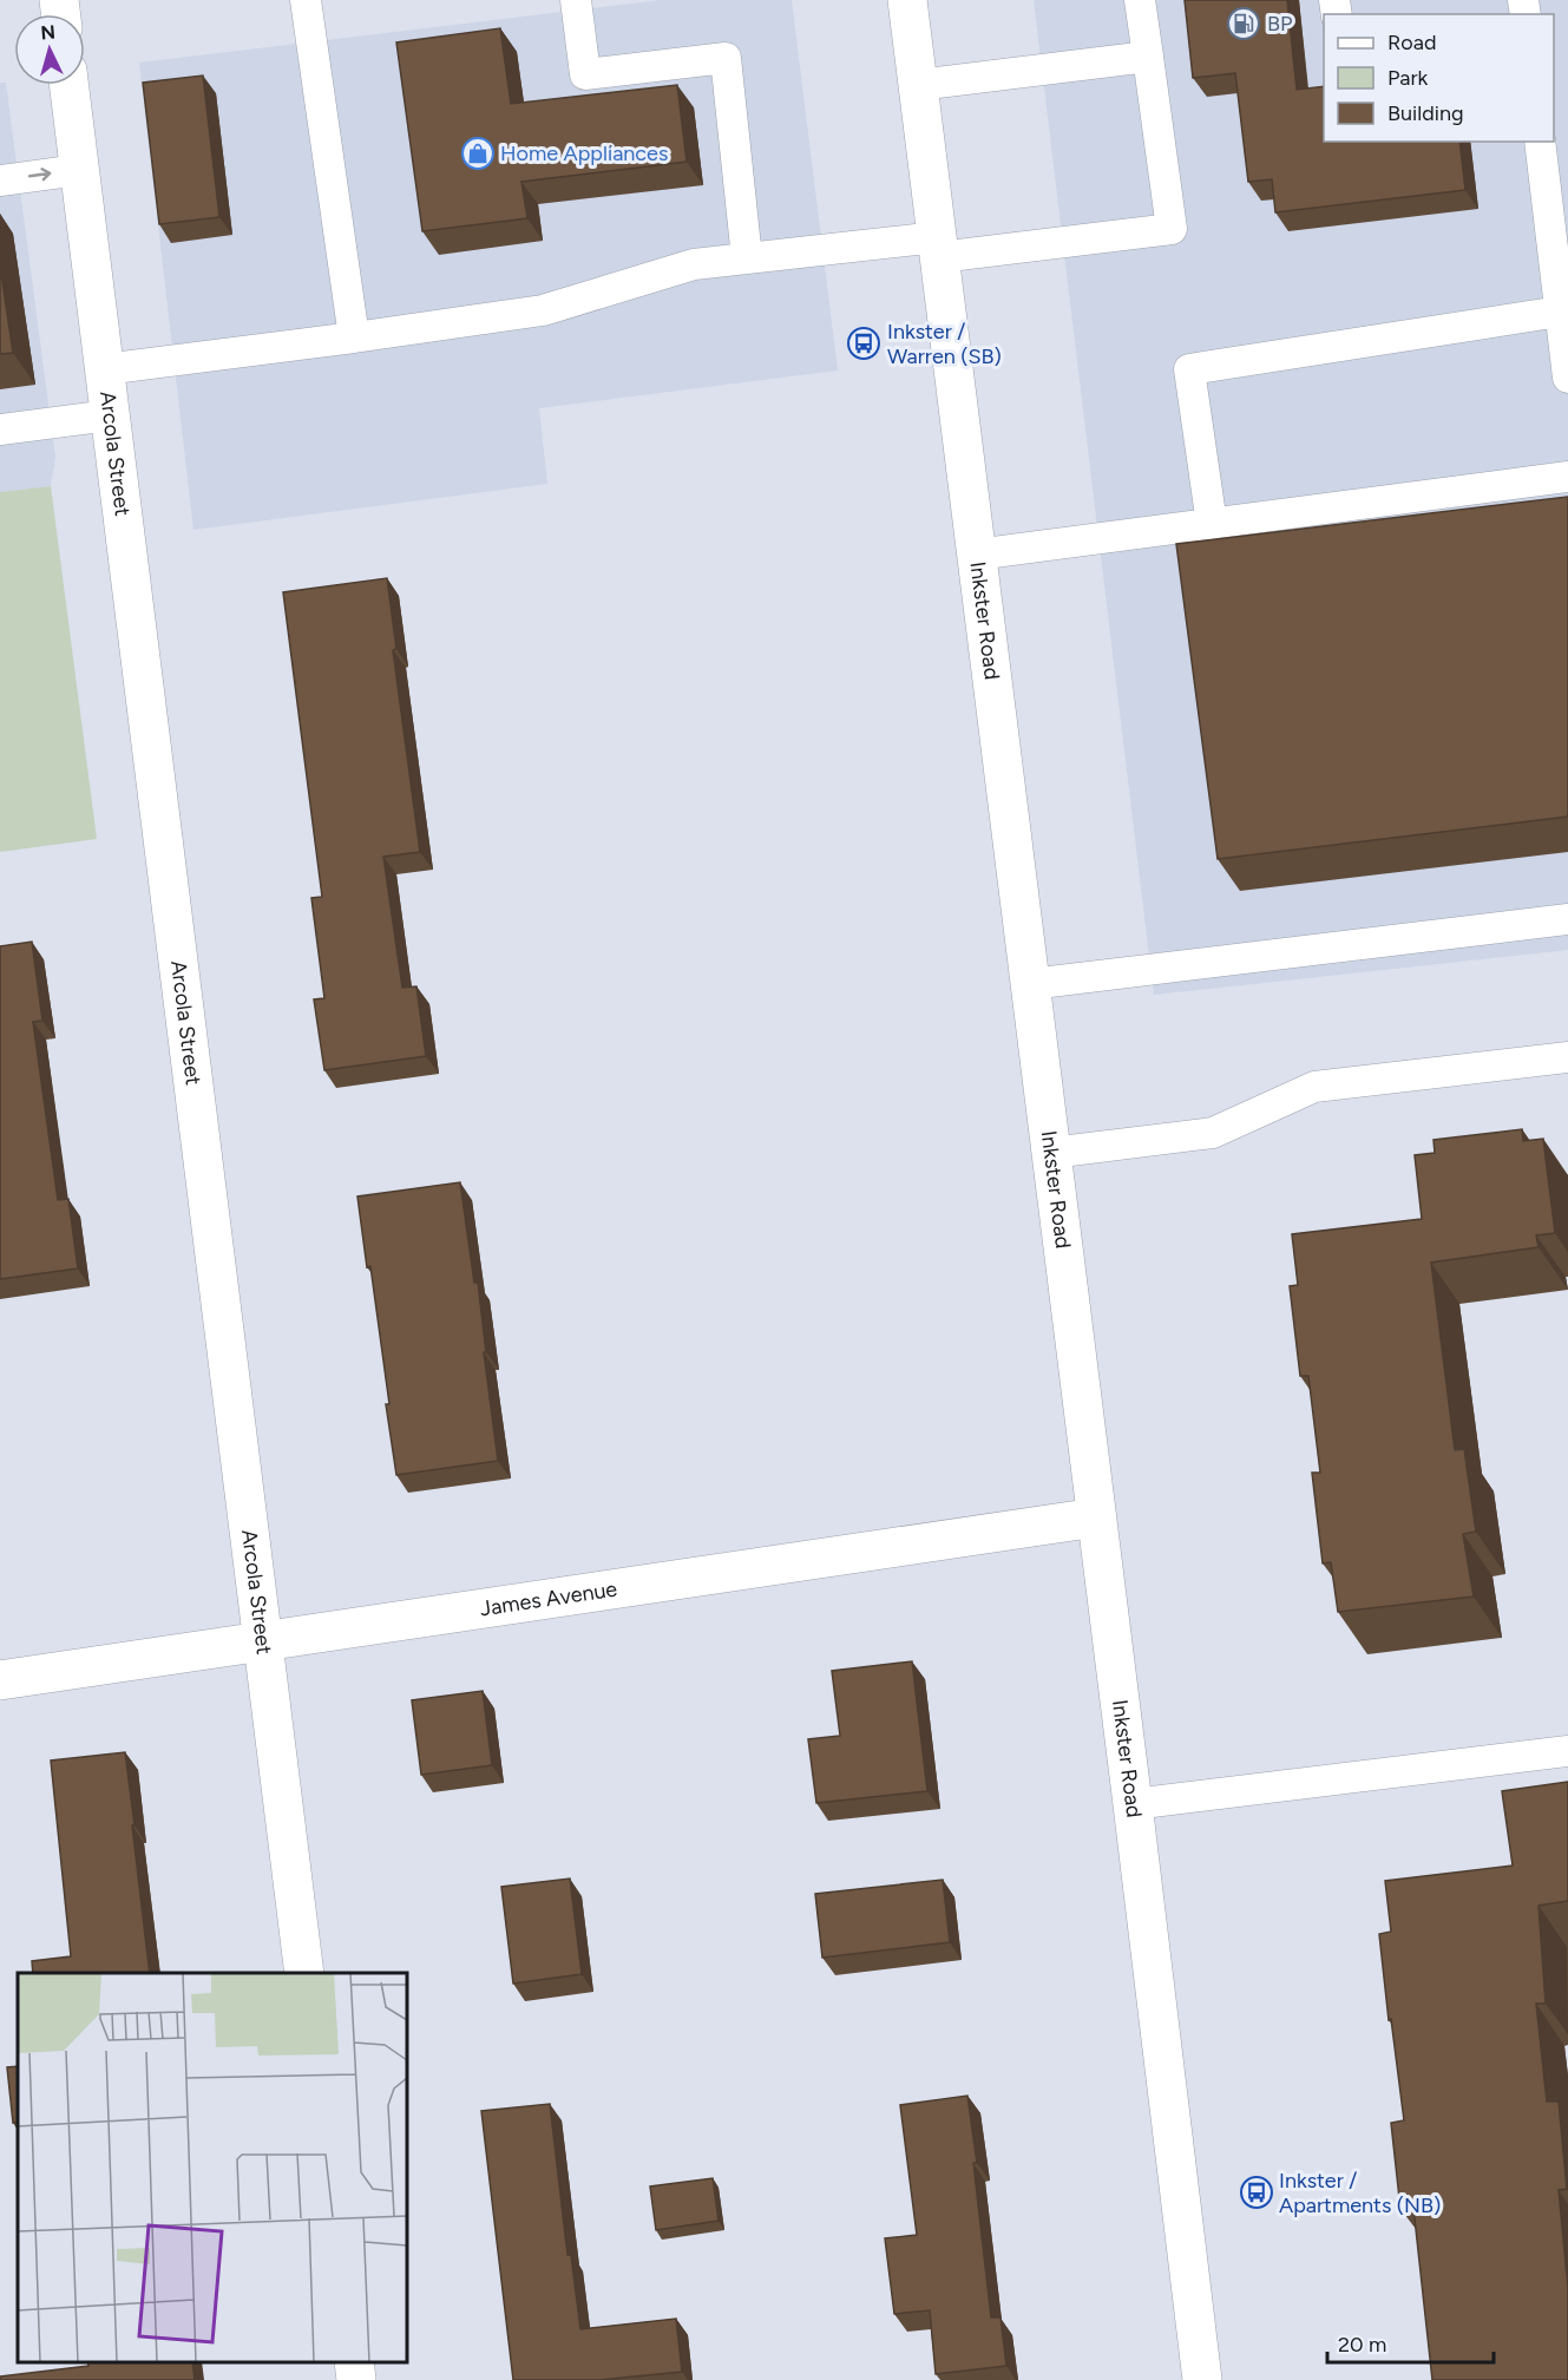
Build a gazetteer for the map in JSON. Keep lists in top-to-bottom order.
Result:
{
  "streets": {
    "street": ["Arcola Street", "Inkster Road", "James Avenue"]
  },
  "crossings": [
    ["Arcola Street", "James Avenue"],
    ["Inkster Road", "James Avenue"]
  ],
  "places": {
    "fuel station": ["BP"],
    "shop": ["Home Appliances"],
    "bus stop": ["Inkster / Warren (SB)", "Inkster / Apartments (NB)"]
  },
  "legend": ["Road", "Park", "Building"],
  "scale_bar": "20 m",
  "north": "top"
}
